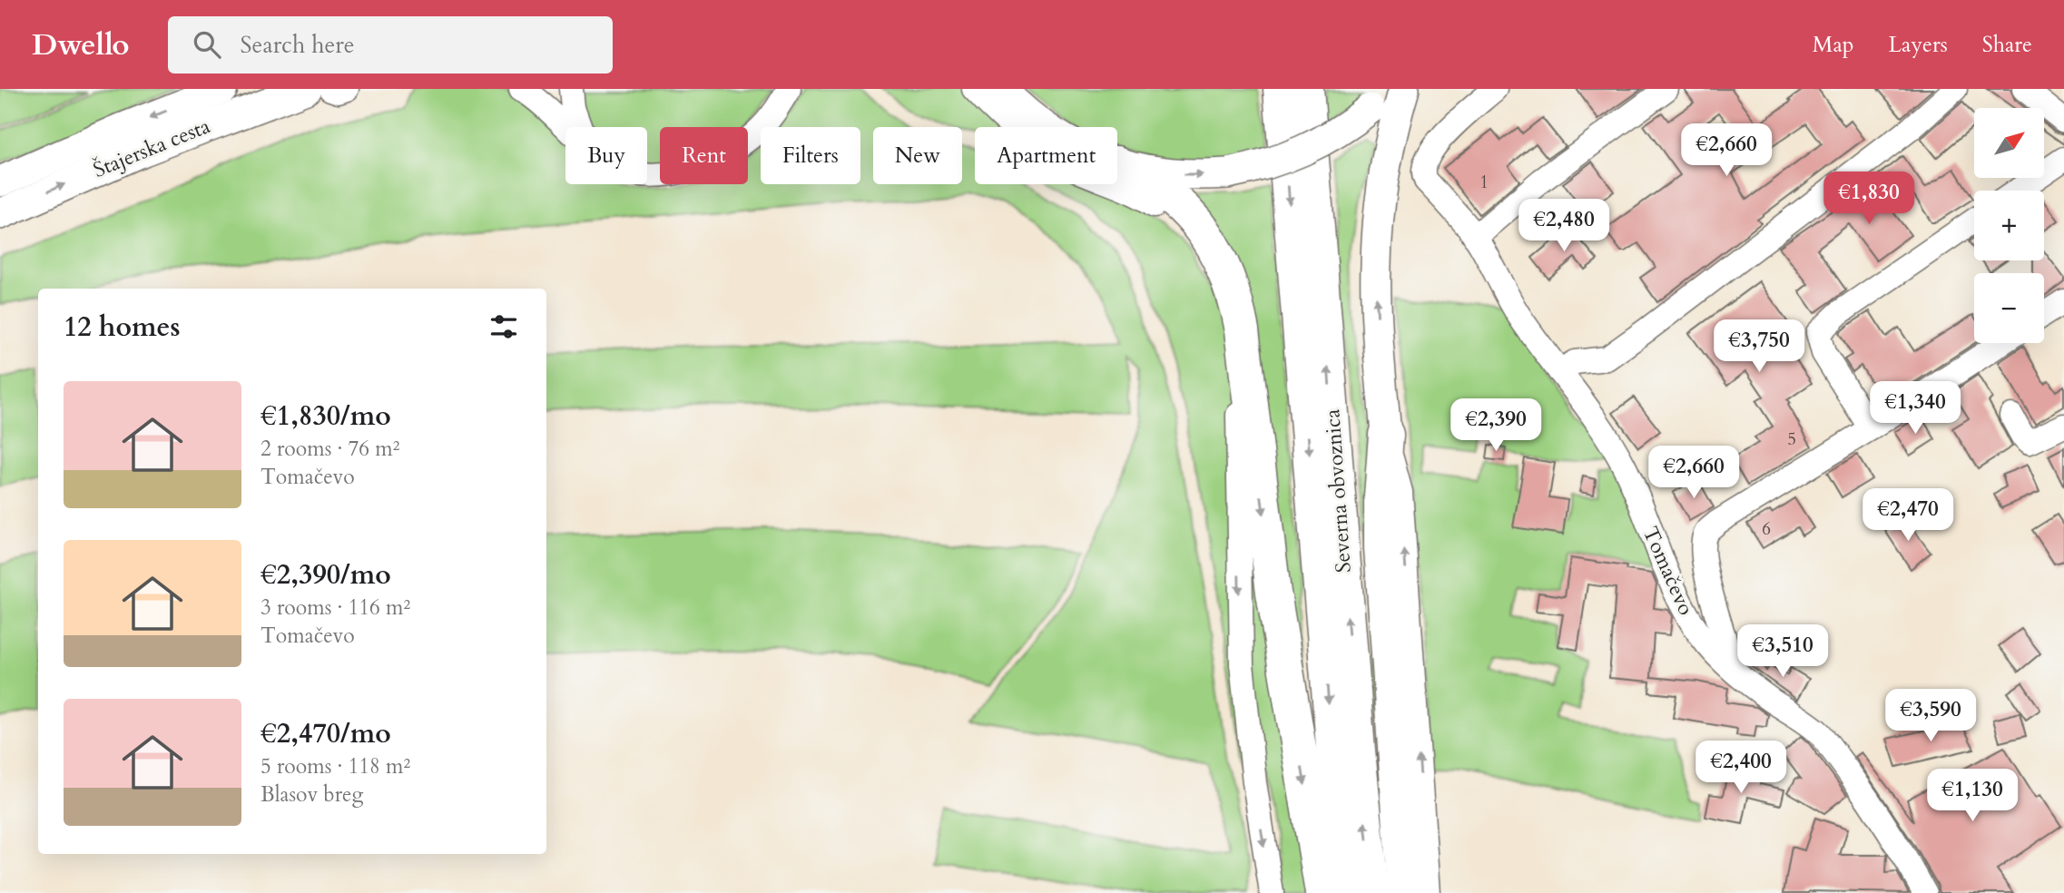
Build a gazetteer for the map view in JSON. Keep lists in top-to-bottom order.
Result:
{
  "streets": {
    "highway": ["Severna obvoznica"],
    "main road": ["Štajerska cesta"],
    "street": ["Tomačevo"]
  },
  "house_numbers": ["1", "5", "6"],
  "north": "top right",
  "page": {
    "header": "Dwello",
    "search": "Search here",
    "nav": ["Map", "Layers", "Share"],
    "map_buttons": ["+", "−"],
    "price": [
      "€2,660",
      "€1,830",
      "€2,480",
      "€3,750",
      "€1,340",
      "€2,390",
      "€2,660",
      "€2,470",
      "€3,510",
      "€3,590",
      "€2,400",
      "€1,130"
    ],
    "chip": [
      "Buy",
      "Rent",
      "Filters",
      "New",
      "Apartment"
    ],
    "heading": "12 homes",
    "list": [
      {
        "name": "€1,830/mo",
        "note": "2 rooms · 76 m² · Tomačevo"
      },
      {
        "name": "€2,390/mo",
        "note": "3 rooms · 116 m² · Tomačevo"
      },
      {
        "name": "€2,470/mo",
        "note": "5 rooms · 118 m² · Blasov breg"
      }
    ]
  }
}
